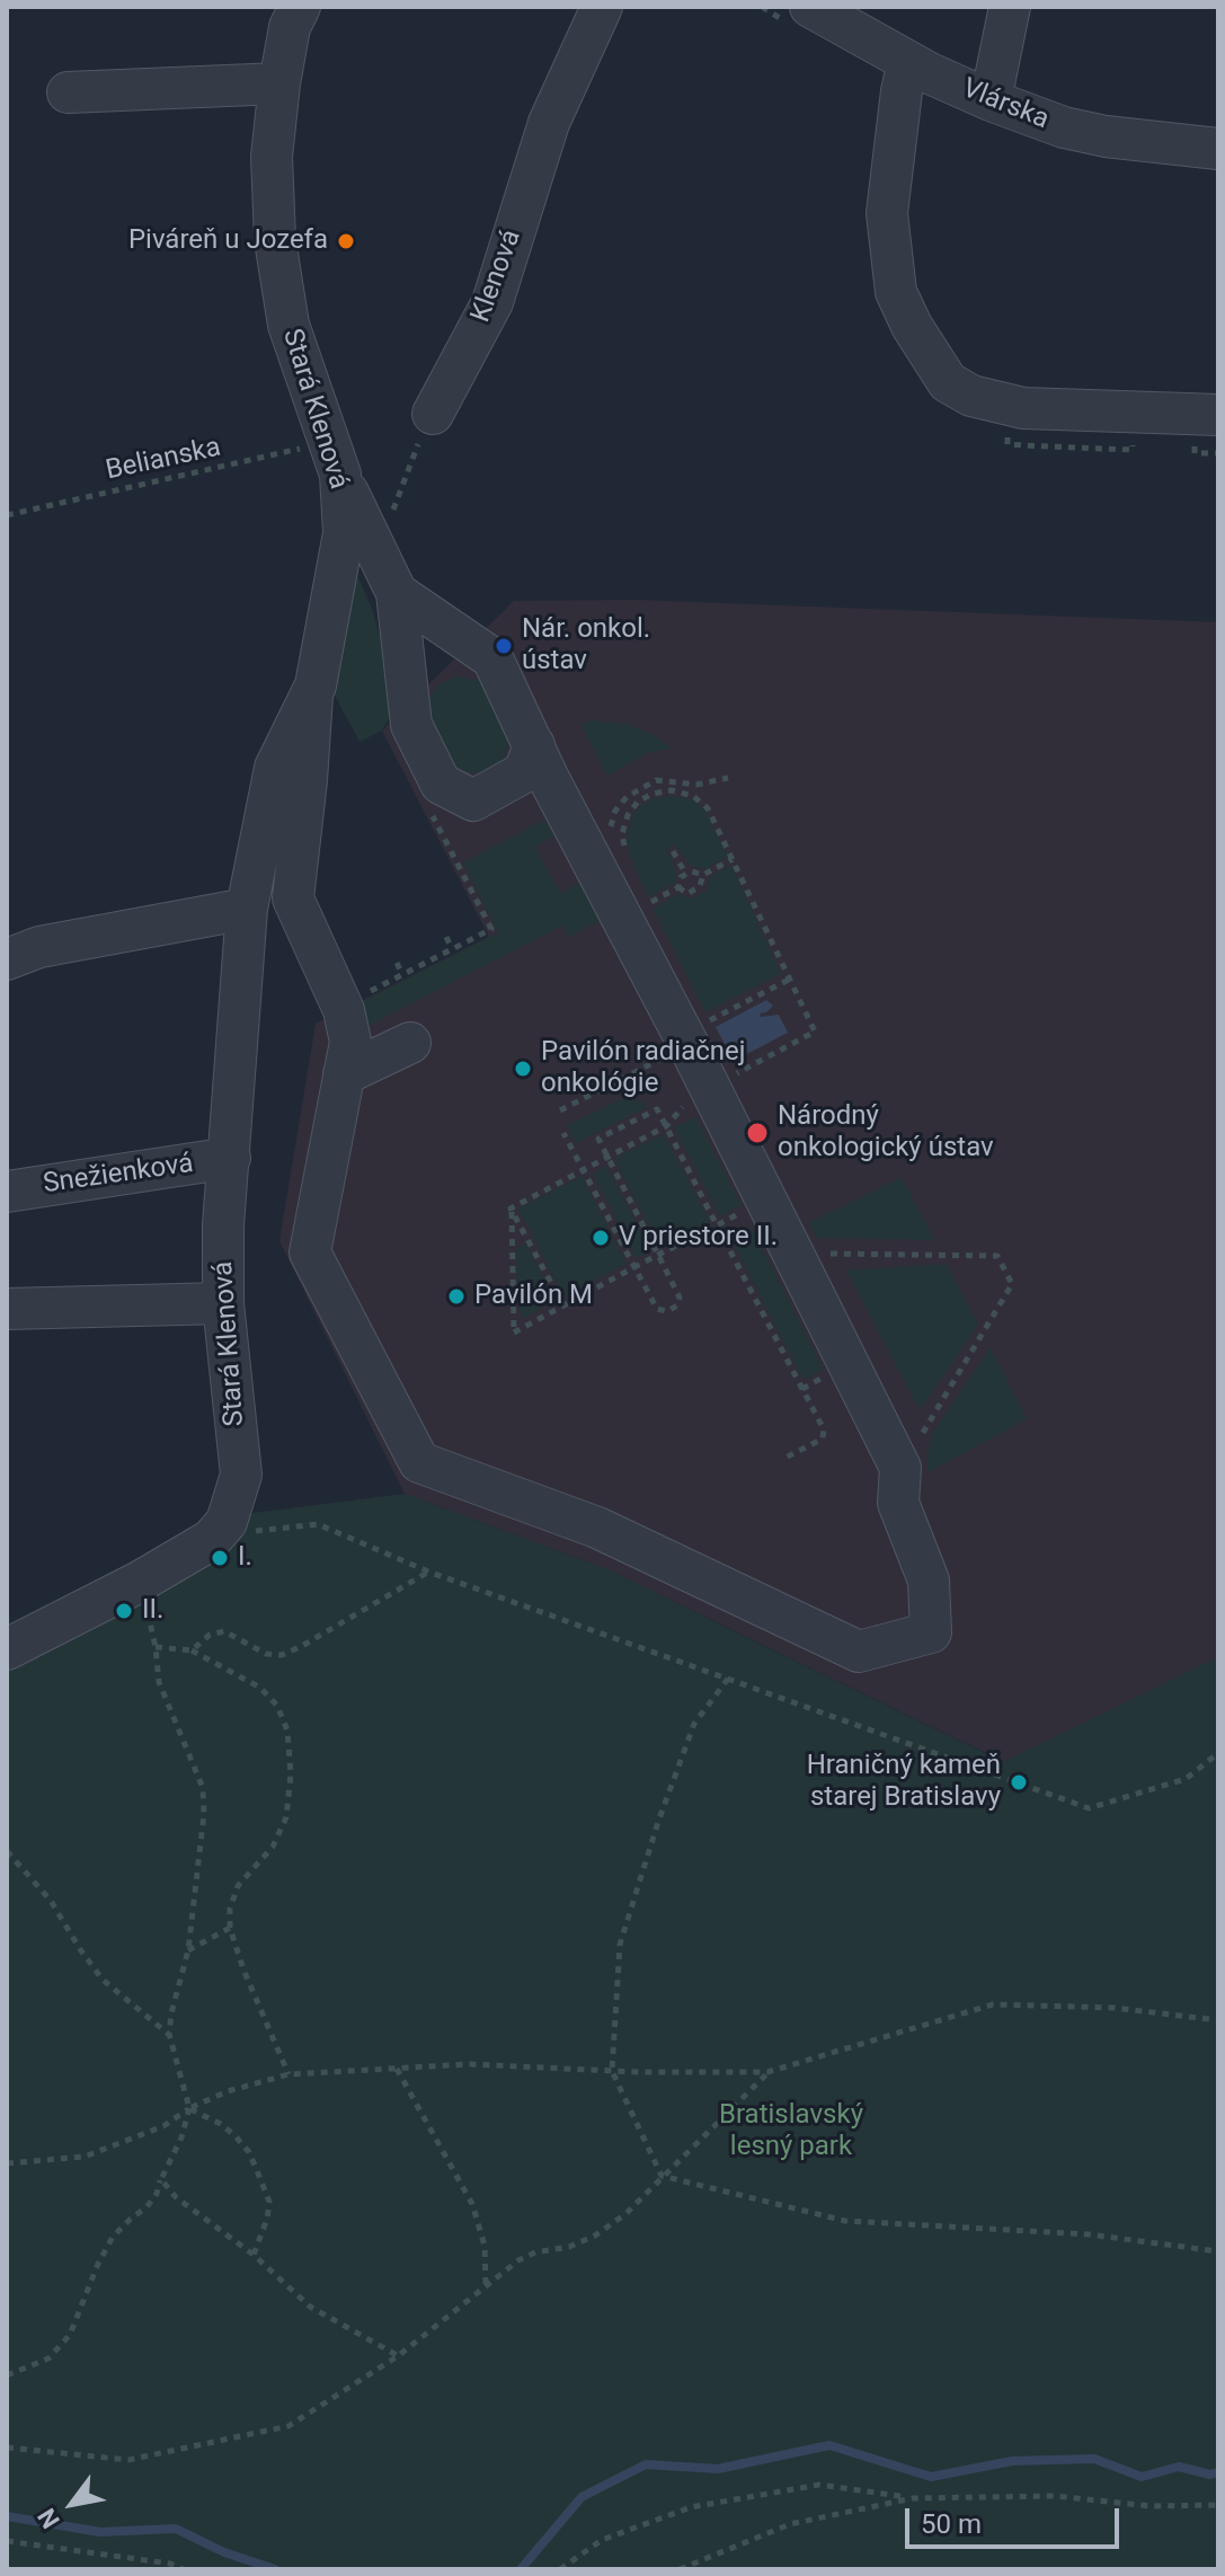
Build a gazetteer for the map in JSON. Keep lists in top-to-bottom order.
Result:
{
  "streets": {
    "street": [
      "Vlárska",
      "Klenová",
      "Stará Klenová",
      "Snežienková"
    ],
    "path": ["Belianska"]
  },
  "crossings": [
    ["Stará Klenová", "Belianska"],
    ["Stará Klenová", "Snežienková"]
  ],
  "parks": ["Bratislavský lesný park"],
  "places": [
    "Piváreň u Jozefa",
    "Nár. onkol. ústav",
    "Pavilón radiačnej onkológie",
    "Národný onkologický ústav",
    "V priestore II.",
    "Pavilón M",
    "I.",
    "II.",
    "Hraničný kameň starej Bratislavy"
  ],
  "scale_bar": "50 m",
  "north": "bottom left"
}
